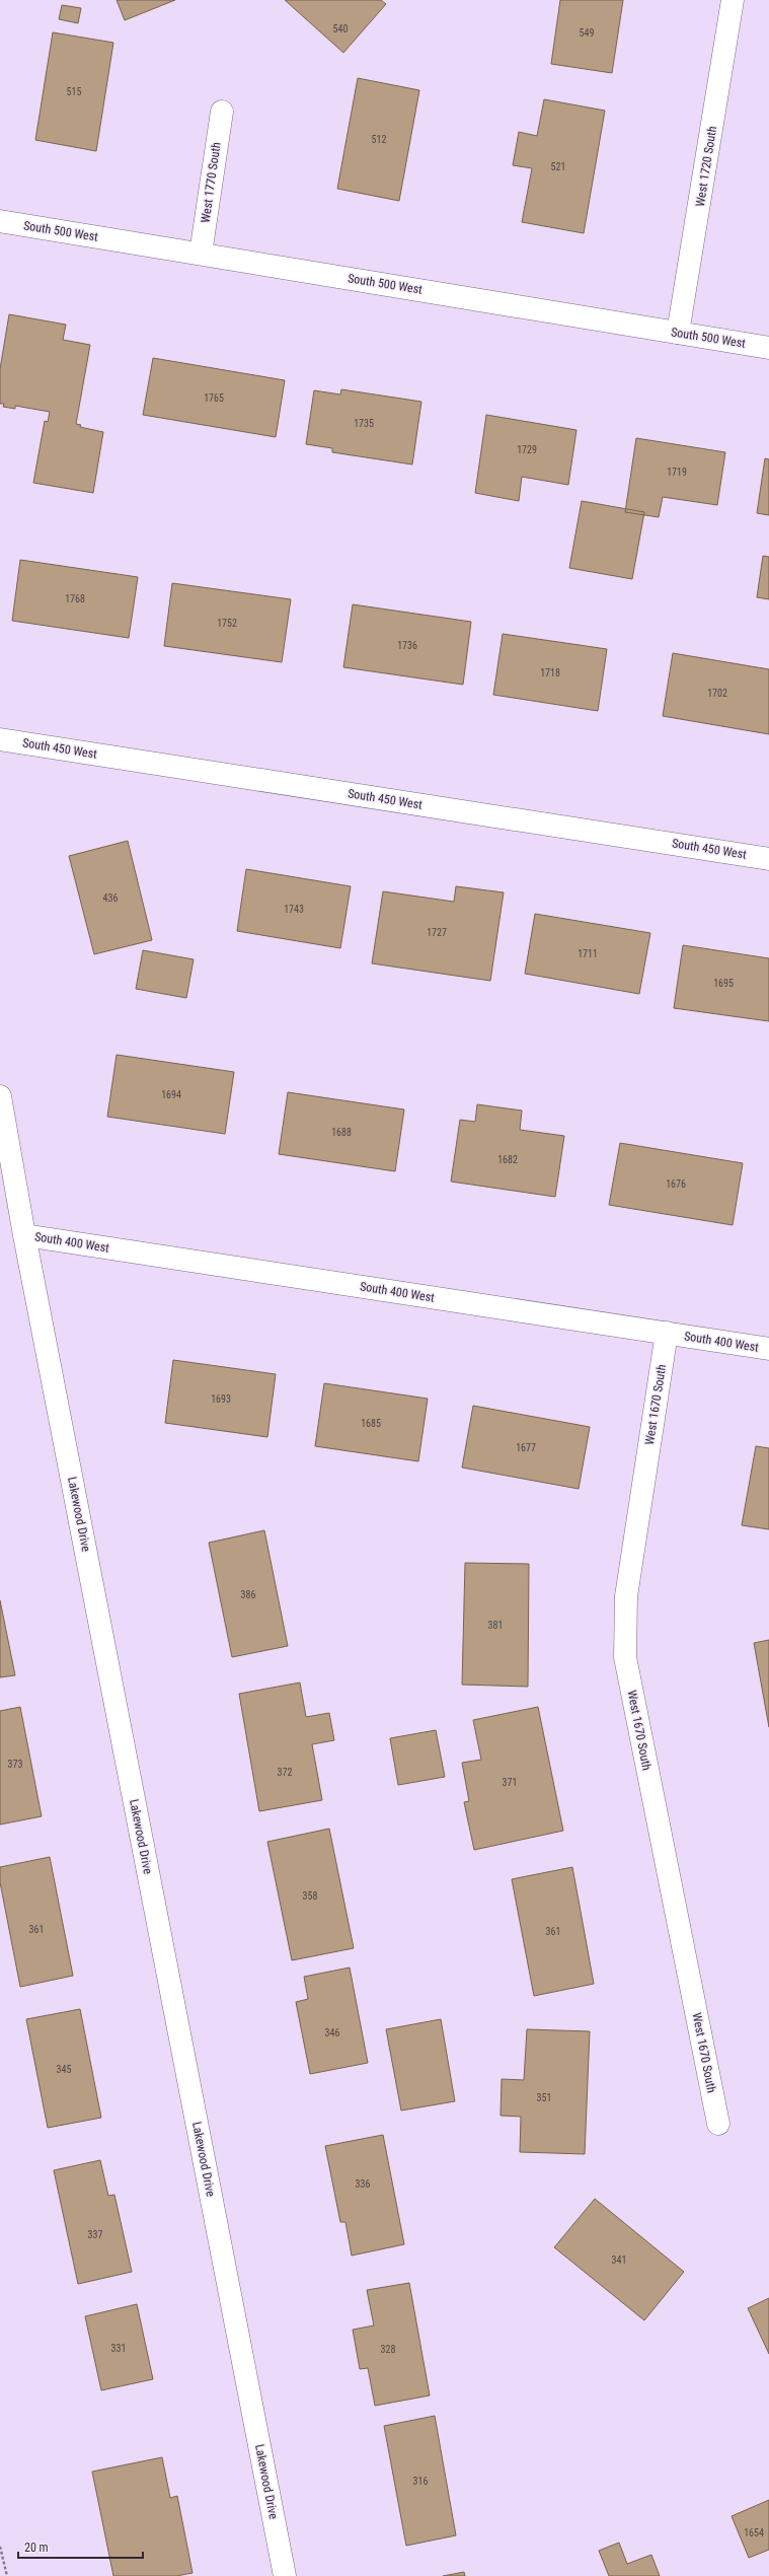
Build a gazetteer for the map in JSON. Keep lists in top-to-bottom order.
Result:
{
  "streets": {
    "street": [
      "West 1720 South",
      "West 1770 South",
      "South 500 West",
      "South 450 West",
      "South 400 West",
      "West 1670 South",
      "Lakewood Drive"
    ]
  },
  "crossings": [
    ["West 1720 South", "South 500 West"],
    ["West 1770 South", "South 500 West"],
    ["South 400 West", "West 1670 South"],
    ["South 400 West", "Lakewood Drive"]
  ],
  "house_numbers": [
    "540",
    "549",
    "515",
    "512",
    "521",
    "1765",
    "1735",
    "1729",
    "1719",
    "1768",
    "1752",
    "1736",
    "1718",
    "1702",
    "436",
    "1743",
    "1727",
    "1711",
    "1695",
    "1694",
    "1688",
    "1682",
    "1676",
    "1693",
    "1685",
    "1677",
    "386",
    "381",
    "373",
    "372",
    "371",
    "358",
    "361",
    "361",
    "346",
    "345",
    "351",
    "336",
    "337",
    "341",
    "331",
    "328",
    "316",
    "1654"
  ],
  "scale_bar": "20 m"
}
